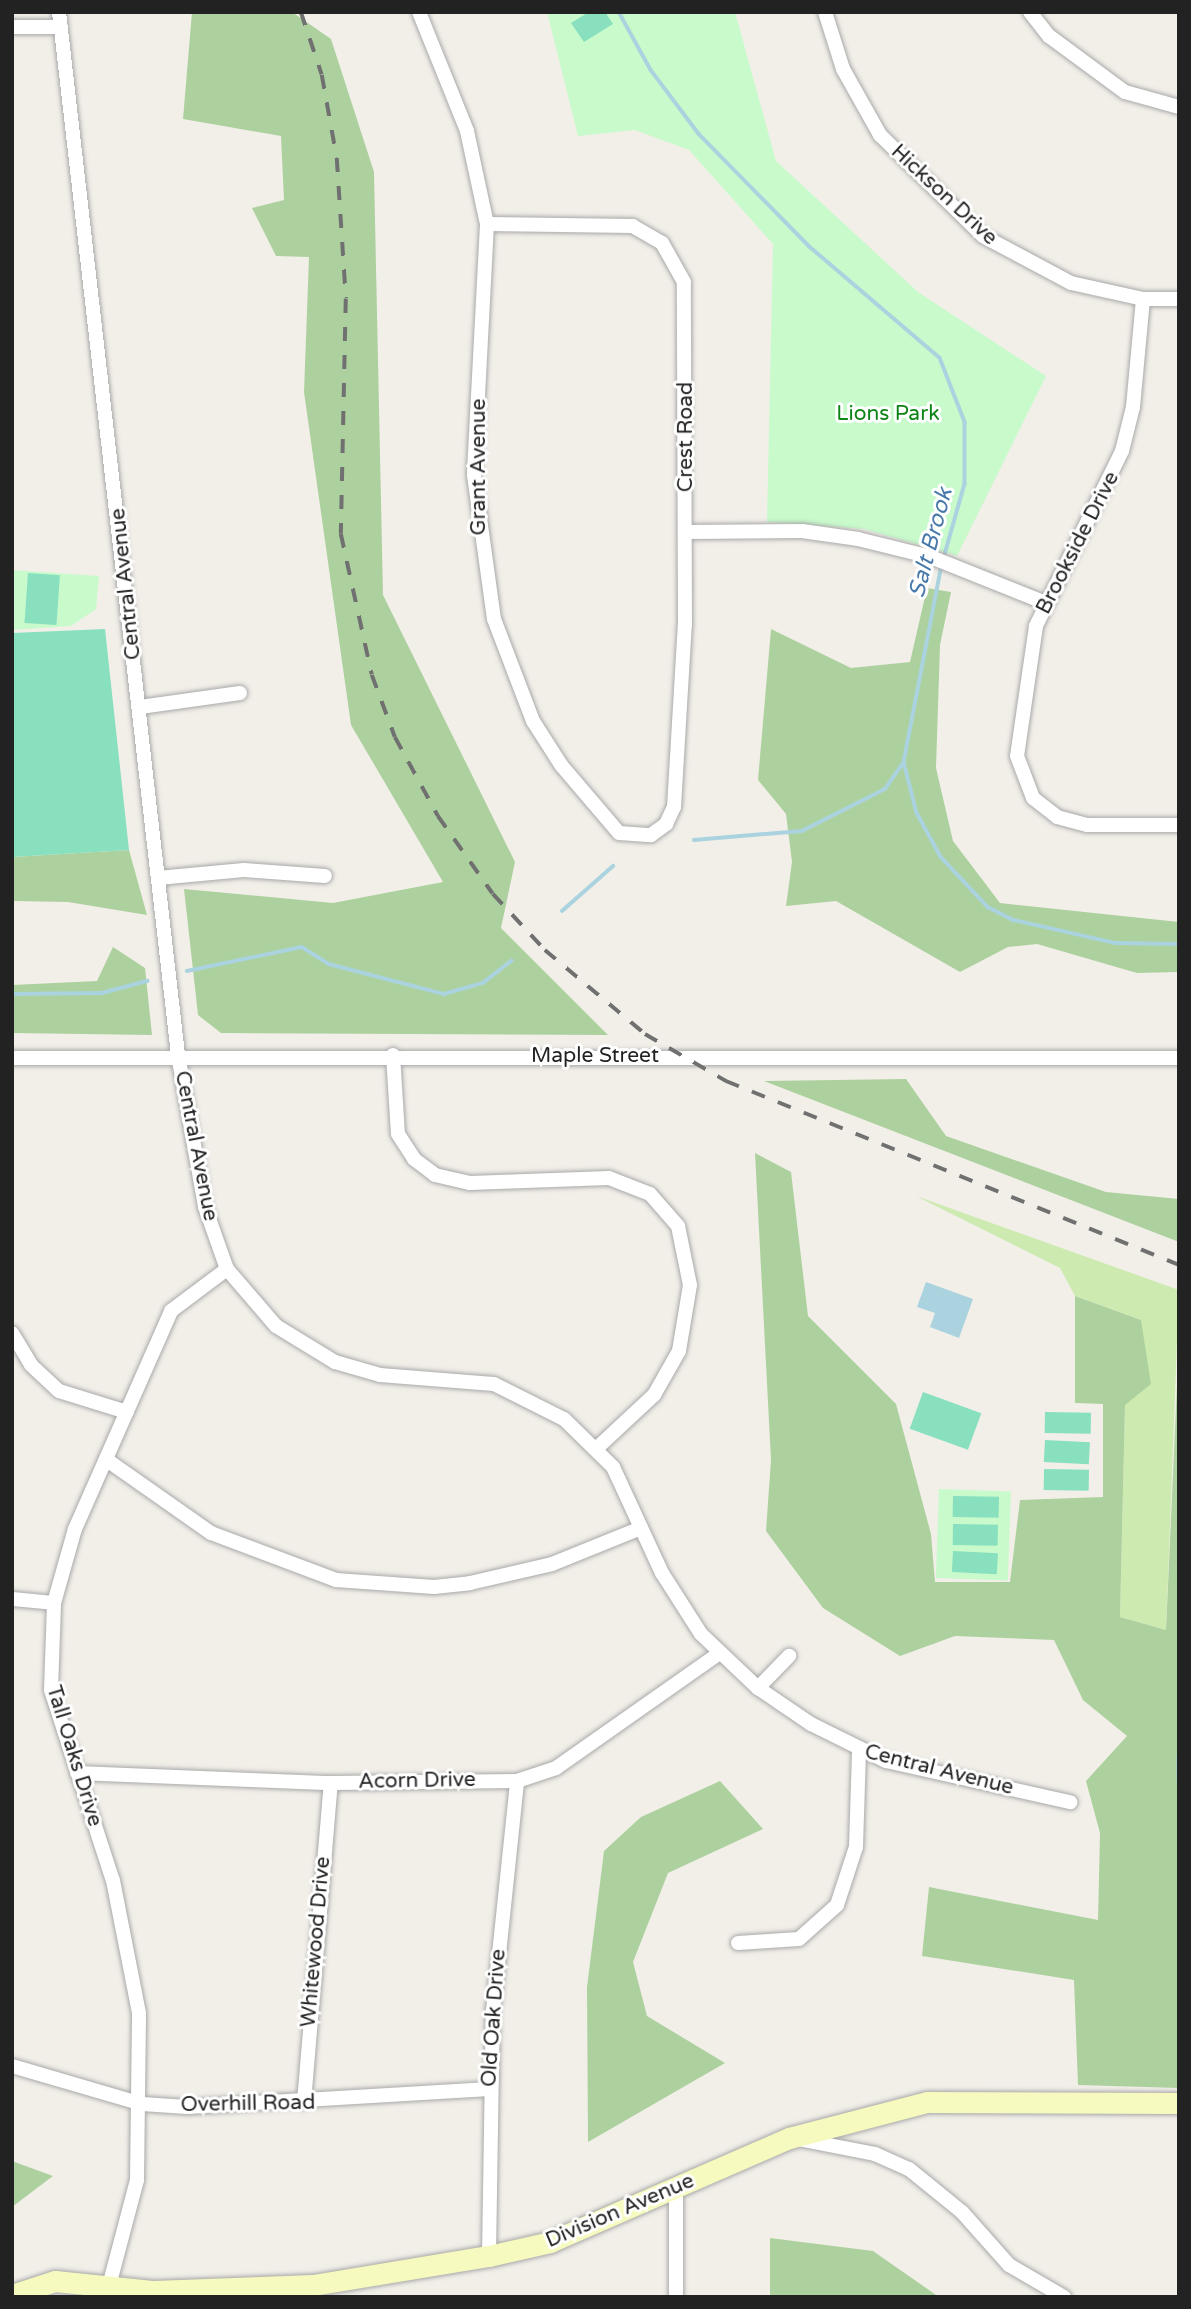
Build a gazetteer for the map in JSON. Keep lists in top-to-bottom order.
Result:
{
  "streets": {
    "street": [
      "Hickson Drive",
      "Crest Road",
      "Grant Avenue",
      "Brookside Drive",
      "Central Avenue",
      "Maple Street",
      "Tall Oaks Drive",
      "Acorn Drive",
      "Whitewood Drive",
      "Old Oak Drive",
      "Overhill Road",
      "Division Avenue"
    ]
  },
  "crossings": [
    ["Hickson Drive", "Brookside Drive"],
    ["Crest Road", "Grant Avenue"],
    ["Central Avenue", "Maple Street"],
    ["Central Avenue", "Tall Oaks Drive"],
    ["Central Avenue", "Acorn Drive"],
    ["Tall Oaks Drive", "Acorn Drive"],
    ["Tall Oaks Drive", "Overhill Road"],
    ["Tall Oaks Drive", "Division Avenue"],
    ["Acorn Drive", "Whitewood Drive"],
    ["Acorn Drive", "Old Oak Drive"],
    ["Whitewood Drive", "Overhill Road"],
    ["Old Oak Drive", "Overhill Road"],
    ["Old Oak Drive", "Division Avenue"]
  ],
  "water": ["Salt Brook"],
  "parks": ["Lions Park"]
}
